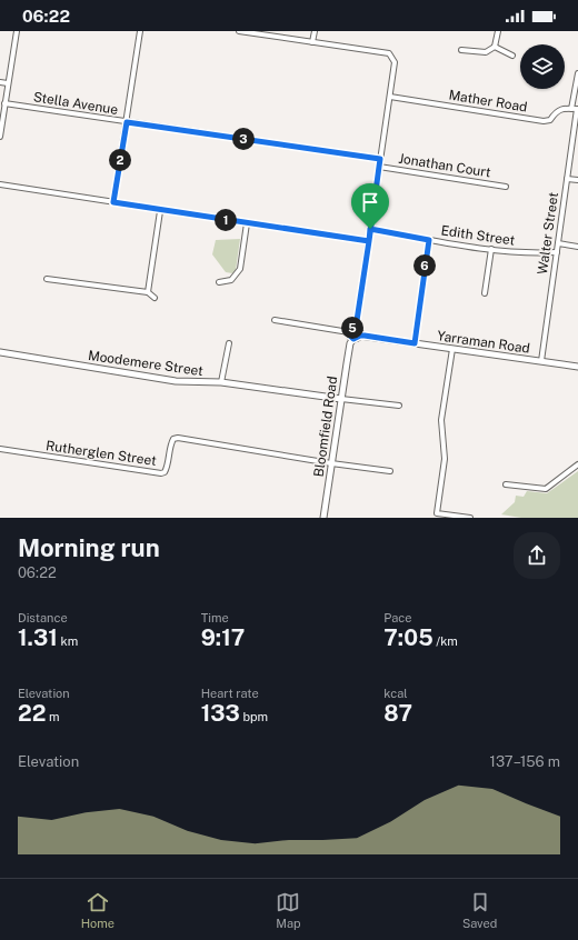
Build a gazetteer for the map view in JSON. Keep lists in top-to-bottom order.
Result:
{
  "streets": {
    "street": [
      "Mather Road",
      "Stella Avenue",
      "Jonathan Court",
      "Walter Street",
      "Edith Street",
      "Yarraman Road",
      "Moodemere Street",
      "Bloomfield Road",
      "Rutherglen Street"
    ]
  },
  "crossings": [
    ["Mather Road", "Walter Street"],
    ["Walter Street", "Edith Street"],
    ["Walter Street", "Yarraman Road"],
    ["Yarraman Road", "Bloomfield Road"],
    ["Moodemere Street", "Bloomfield Road"],
    ["Bloomfield Road", "Rutherglen Street"]
  ],
  "page": {
    "status": "06:22",
    "pins": [
      "3",
      "2",
      "1",
      "6",
      "5"
    ],
    "heading": ["Morning run", "06:22"],
    "stats": [
      ["Distance", "1.31 km"],
      ["Time", "9:17"],
      ["Pace", "7:05 /km"],
      ["Elevation", "22 m"],
      ["Heart rate", "133 bpm"],
      ["kcal", "87"]
    ],
    "chart": ["Elevation", "137–156 m"],
    "tabs": ["Home", "Map", "Saved"]
  }
}
